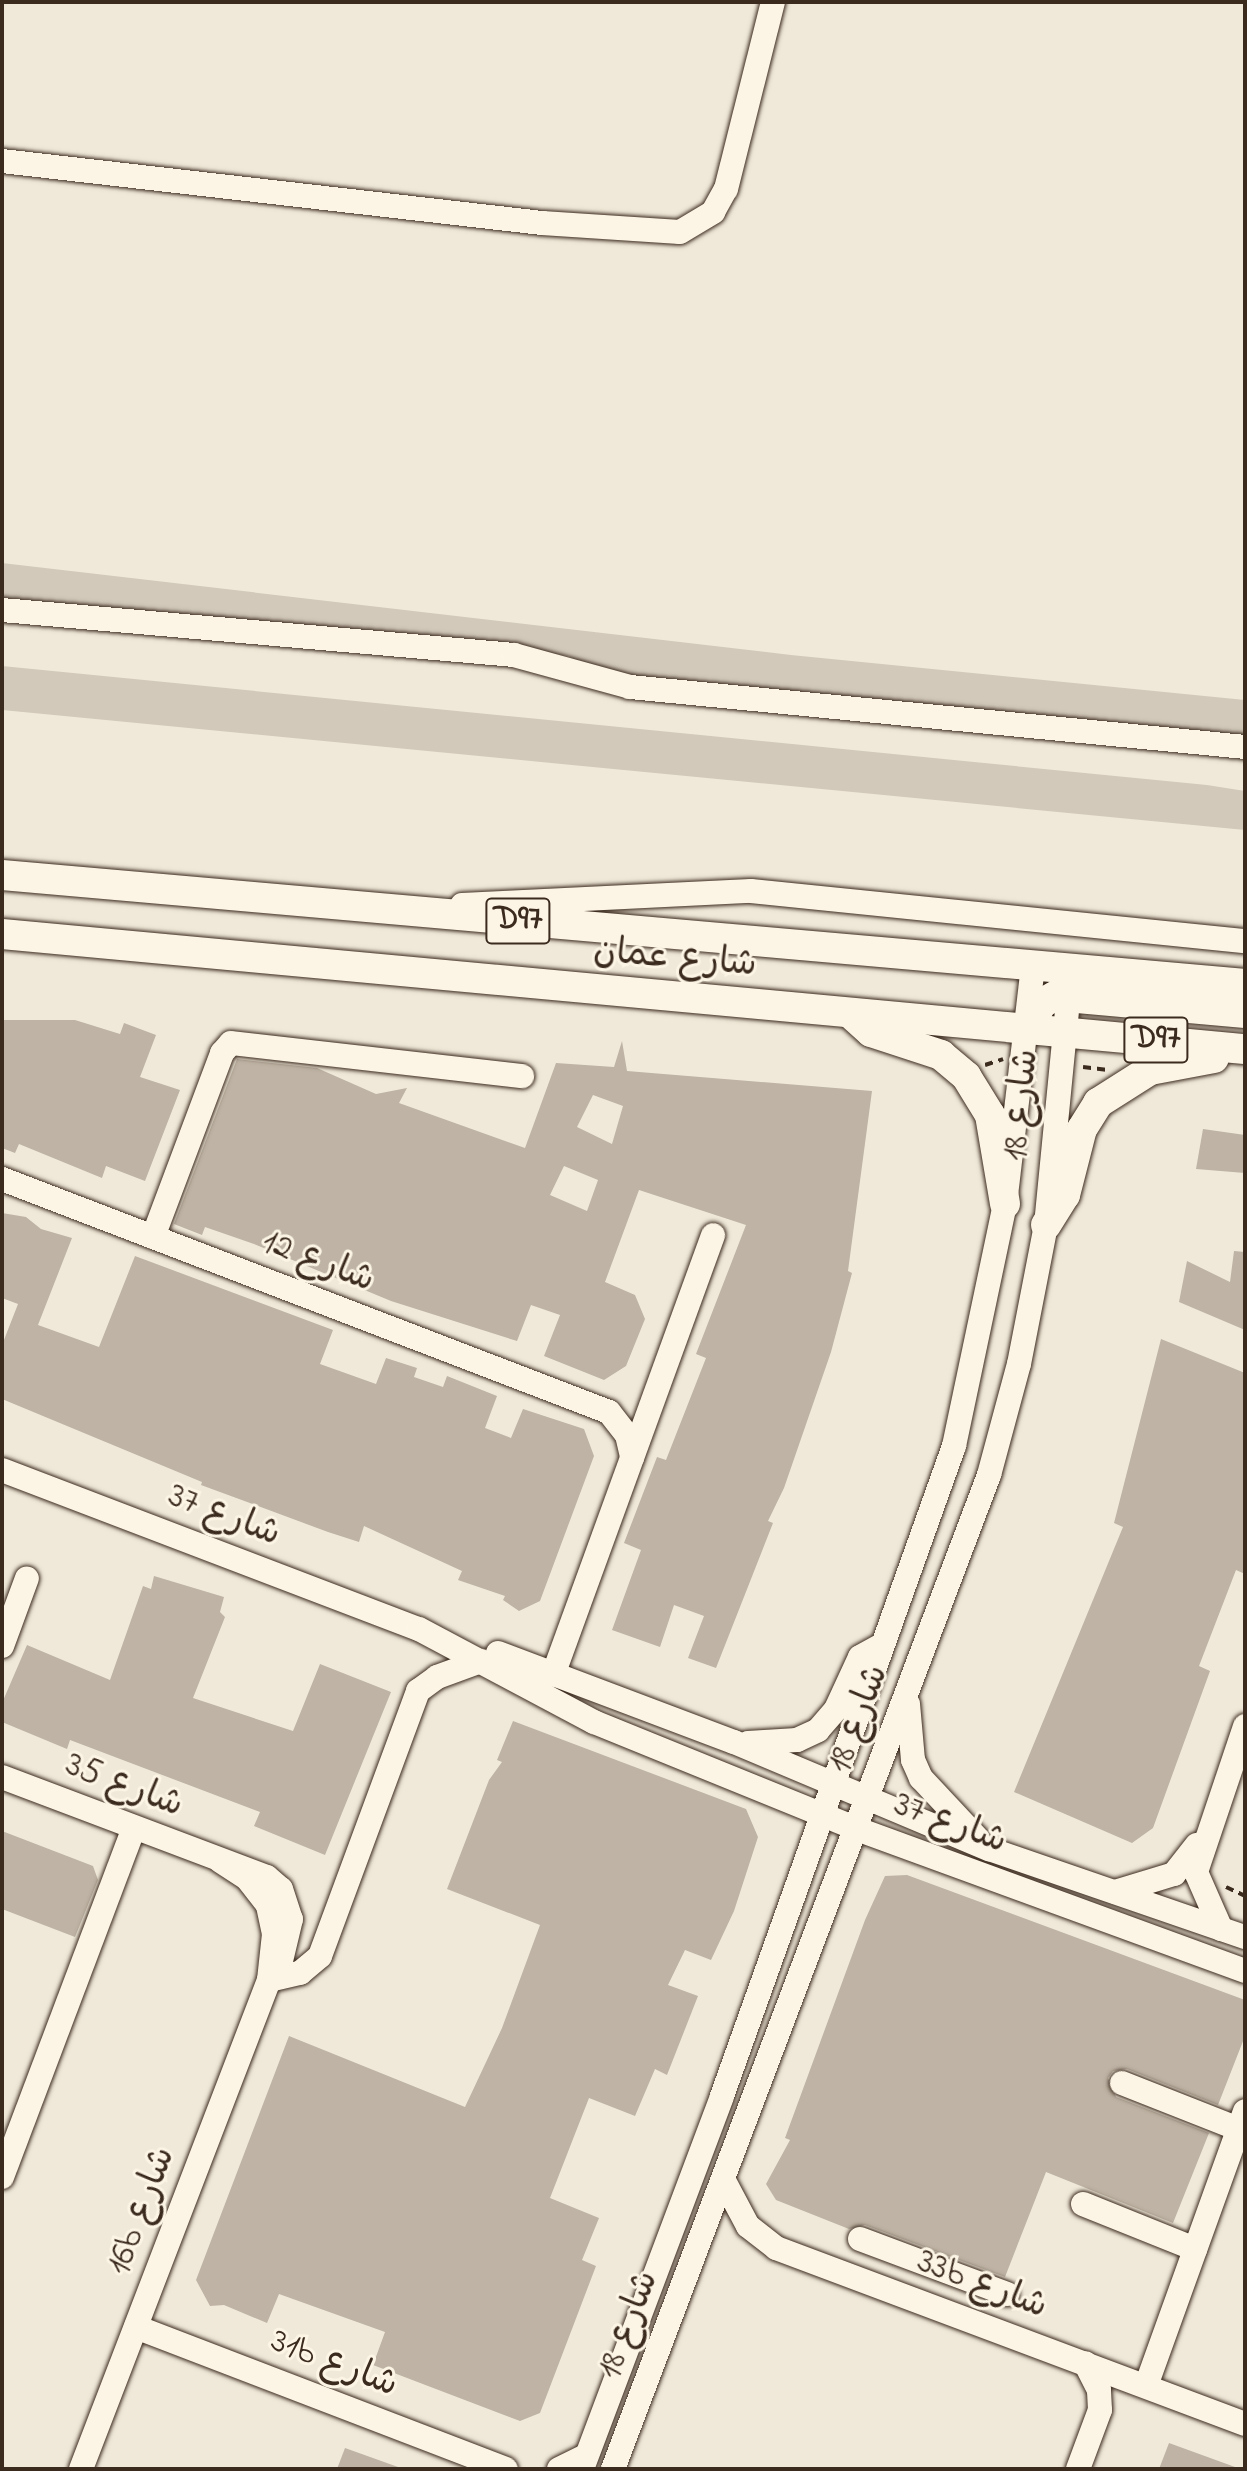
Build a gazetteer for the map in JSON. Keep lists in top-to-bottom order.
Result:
{
  "streets": {
    "main road": ["D97", "شارع عمان"],
    "street": [
      "شارع 18",
      "شارع 12",
      "شارع 37",
      "شارع 35",
      "16b شارع",
      "33b شارع",
      "31b شارع"
    ]
  },
  "crossings": [
    ["شارع عمان", "شارع 18"],
    ["شارع 18", "شارع 37"],
    ["شارع 18", "33b شارع"],
    ["شارع 35", "16b شارع"],
    ["16b شارع", "31b شارع"]
  ]
}
